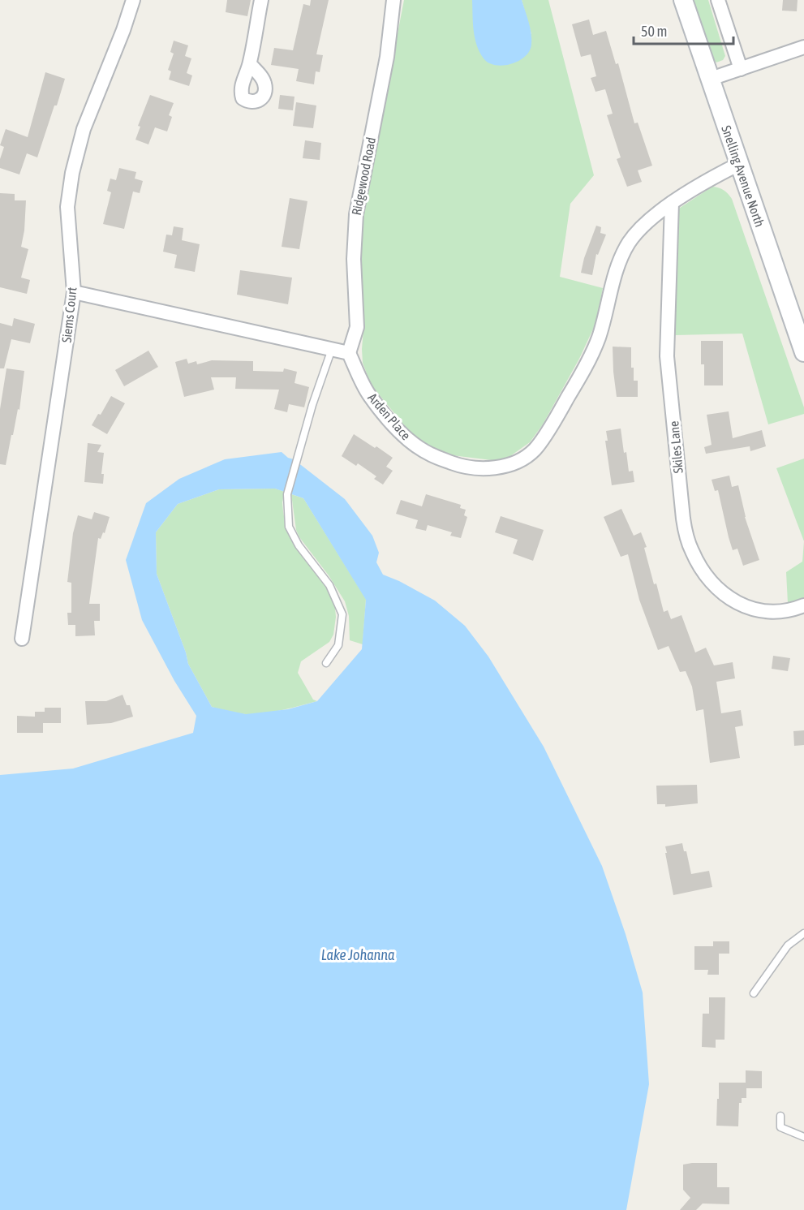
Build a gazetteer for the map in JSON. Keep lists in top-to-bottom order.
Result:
{
  "streets": {
    "street": [
      "Ridgewood Road",
      "Snelling Avenue North",
      "Siems Court",
      "Arden Place",
      "Skiles Lane"
    ]
  },
  "crossings": [
    ["Ridgewood Road", "Arden Place"],
    ["Snelling Avenue North", "Arden Place"],
    ["Arden Place", "Skiles Lane"]
  ],
  "water": ["Lake Johanna"],
  "scale_bar": "50 m"
}
